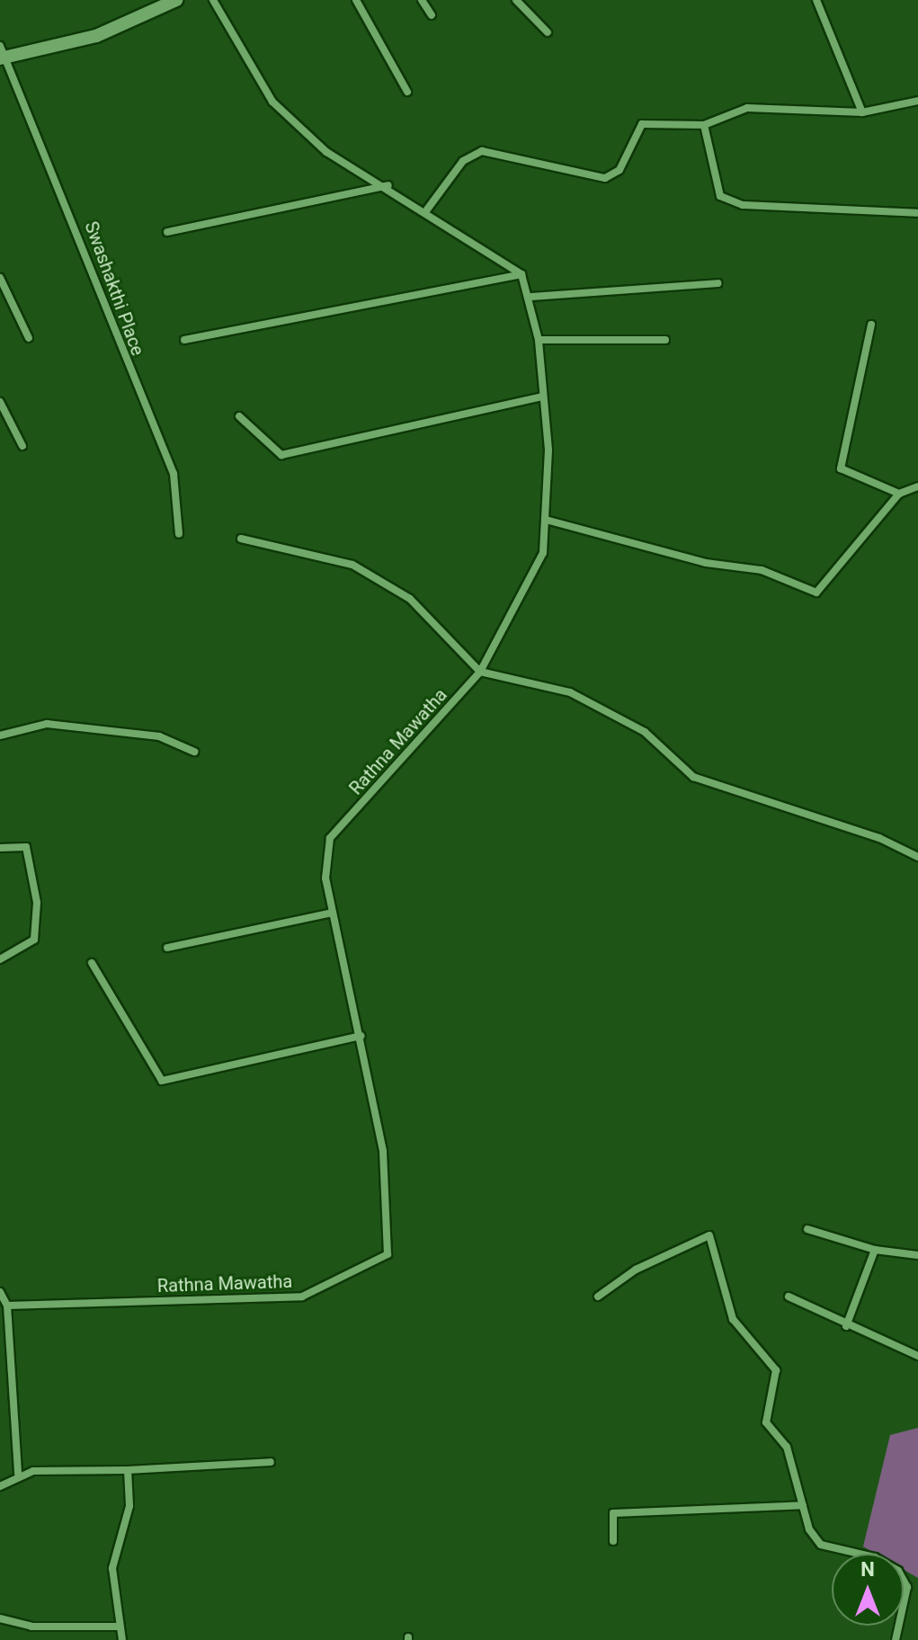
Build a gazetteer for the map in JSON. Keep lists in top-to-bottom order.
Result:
{
  "streets": {
    "street": ["Swashakthi Place", "Rathna Mawatha"]
  },
  "north": "top"
}
